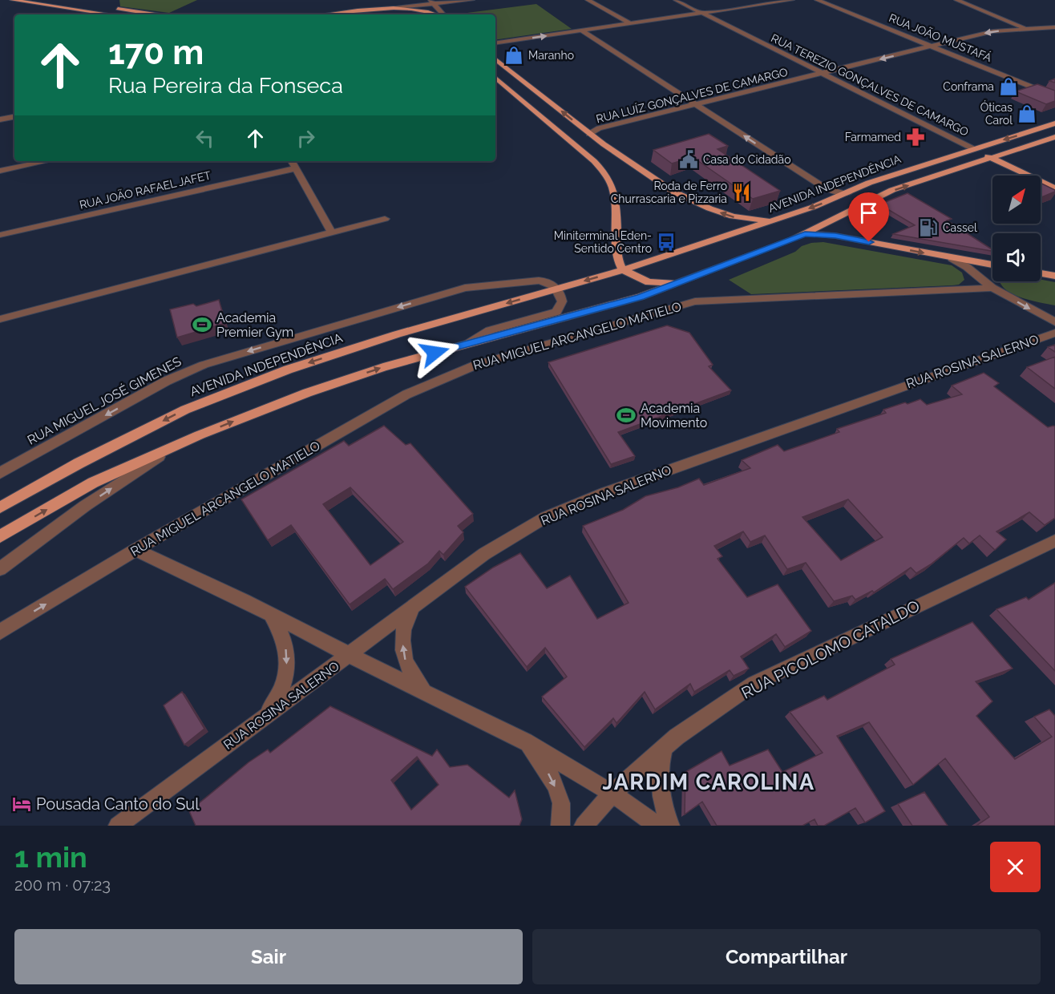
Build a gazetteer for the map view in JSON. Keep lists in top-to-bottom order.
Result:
{
  "streets": {
    "main road": ["RUA TEREZIO GONÇALVES DE CAMARGO", "AVENIDA INDEPENDÊNCIA"],
    "street": [
      "RUA JOÃO MUSTAFÁ",
      "RUA LUÍZ GONÇALVES DE CAMARGO",
      "RUA JOÃO RAFAEL JAFET",
      "RUA MIGUEL ARCANGELO MATIELO",
      "RUA ROSINA SALERNO",
      "RUA MIGUEL JOSÉ GIMENES",
      "RUA PICOLOMO CATALDO"
    ]
  },
  "crossings": [
    ["RUA JOÃO MUSTAFÁ", "RUA LUÍZ GONÇALVES DE CAMARGO"],
    ["RUA TEREZIO GONÇALVES DE CAMARGO", "RUA LUÍZ GONÇALVES DE CAMARGO"],
    ["RUA TEREZIO GONÇALVES DE CAMARGO", "AVENIDA INDEPENDÊNCIA"],
    ["AVENIDA INDEPENDÊNCIA", "RUA MIGUEL JOSÉ GIMENES"]
  ],
  "one_way": ["RUA LUÍZ GONÇALVES DE CAMARGO"],
  "districts": ["JARDIM CAROLINA"],
  "places": {
    "shop": ["Maranho", "Conframa", "Óticas Carol"],
    "pharmacy": ["Farmamed"],
    "public building": ["Casa do Cidadão"],
    "restaurant": ["Roda de Ferro Churrascaria e Pizzaria"],
    "fuel station": ["Cassel"],
    "bus stop": ["Miniterminal Eden- Sentido Centro"],
    "sports": ["Academia Premier Gym", "Academia Movimento"],
    "hotel": ["Pousada Canto do Sul"]
  },
  "north": "top right",
  "page": {
    "turn": ["170 m", "Rua Pereira da Fonseca"],
    "heading": ["1 min", "200 m · 07:23"],
    "buttons": ["Sair", "Compartilhar"]
  }
}
